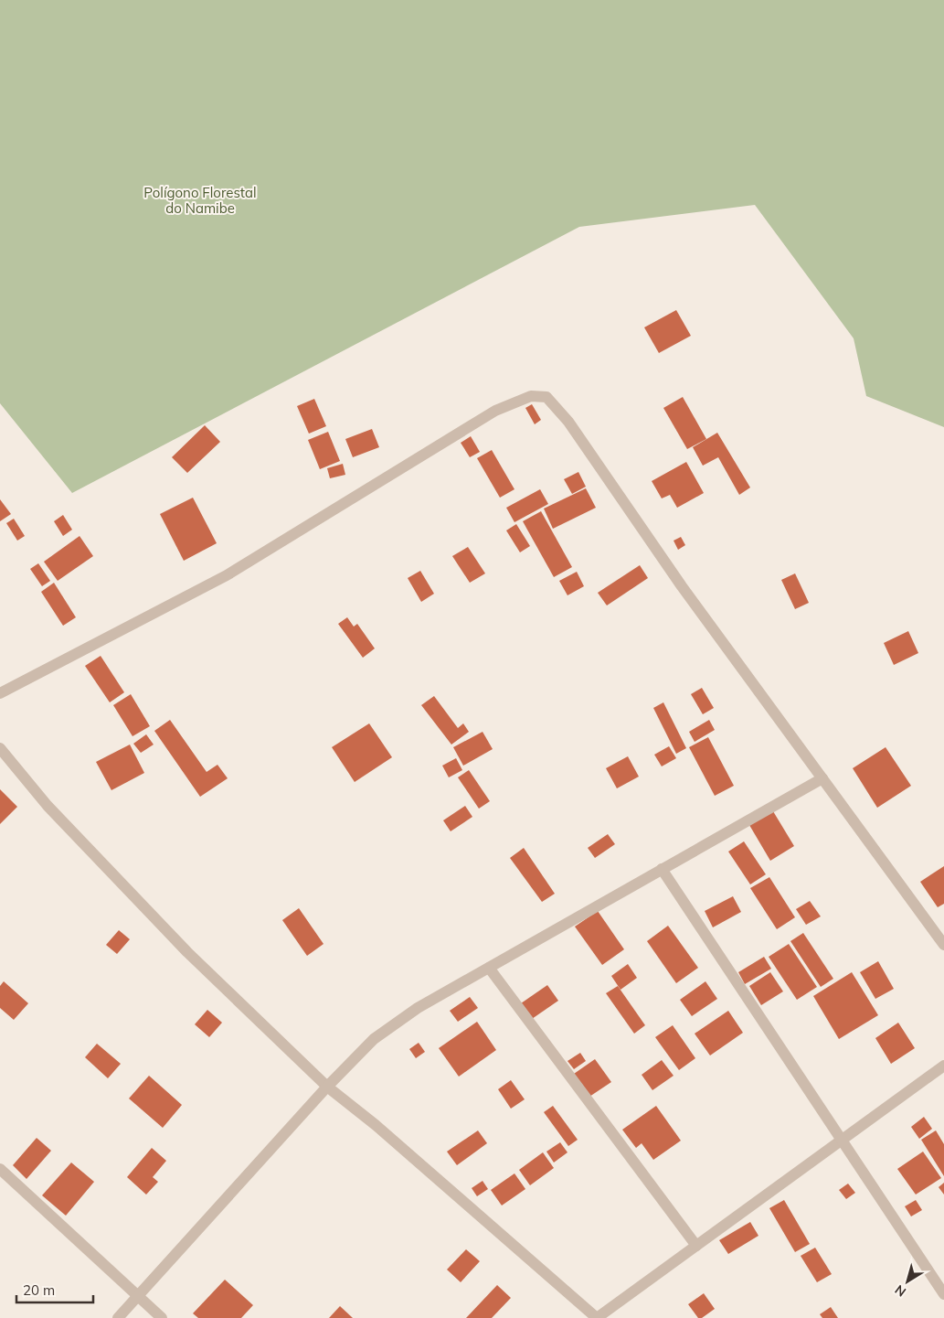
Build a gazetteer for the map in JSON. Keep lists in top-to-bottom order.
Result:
{
  "parks": ["Polígono Florestal do Namibe"],
  "scale_bar": "20 m",
  "north": "bottom left"
}
